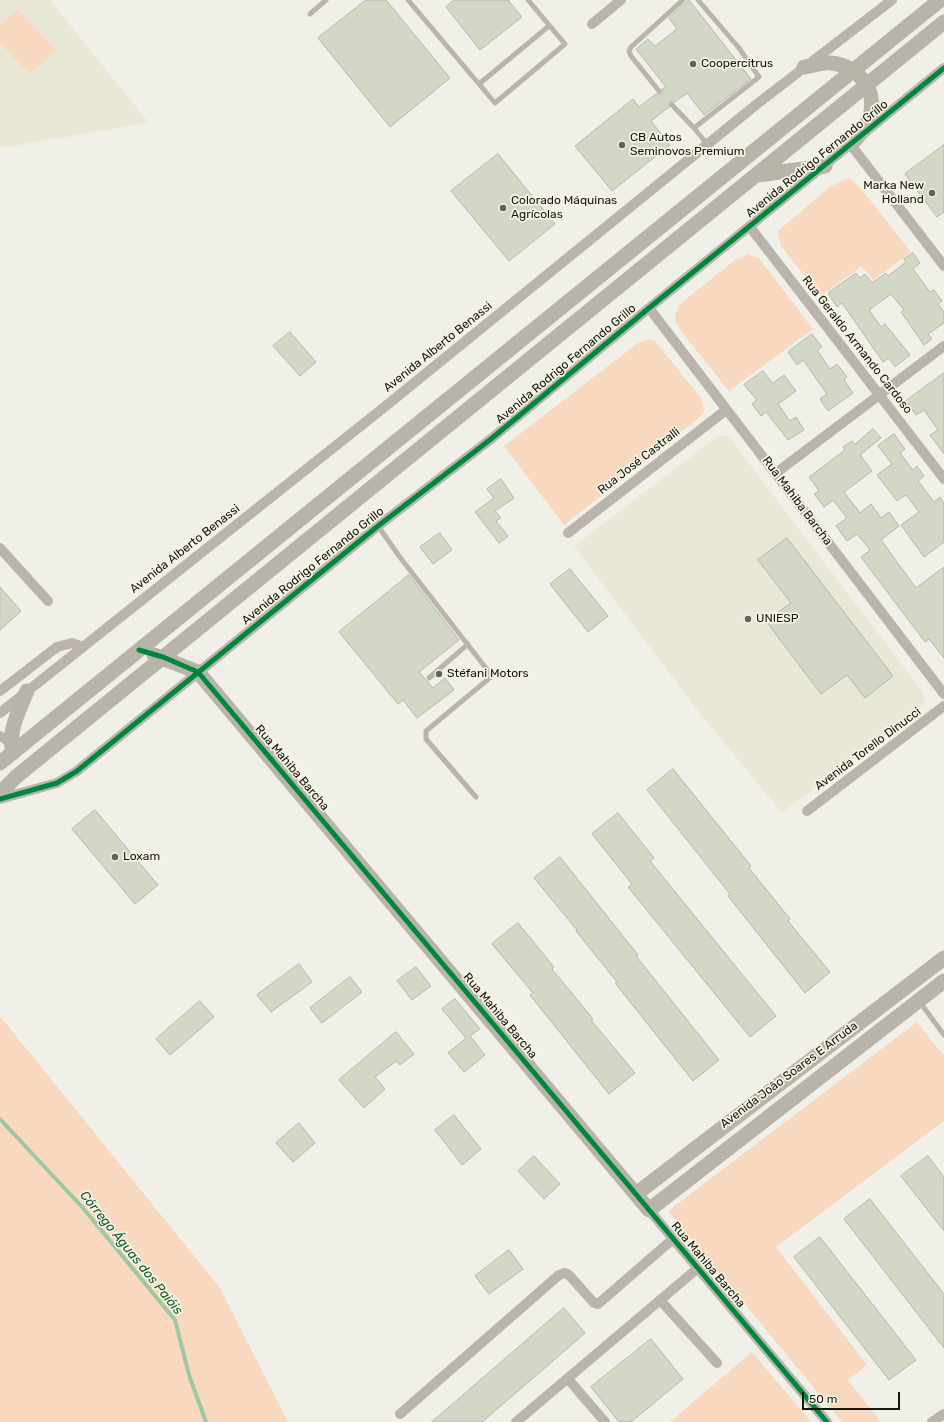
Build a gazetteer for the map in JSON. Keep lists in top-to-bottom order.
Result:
{
  "streets": {
    "main road": ["Rua Mahiba Barcha", "Avenida João Soares E Arruda"],
    "street": [
      "Avenida Rodrigo Fernando Grillo",
      "Rua Geraldo Armando Cardoso",
      "Avenida Alberto Benassi",
      "Rua José Castralli",
      "Avenida Torello Dinucci"
    ]
  },
  "crossings": [
    ["Avenida Rodrigo Fernando Grillo", "Rua Geraldo Armando Cardoso"],
    ["Avenida Rodrigo Fernando Grillo", "Rua Mahiba Barcha"],
    ["Rua José Castralli", "Rua Mahiba Barcha"],
    ["Rua Mahiba Barcha", "Avenida João Soares E Arruda"]
  ],
  "water": ["Córrego Águas dos Paióis"],
  "places": [
    "Coopercitrus",
    "CB Autos Seminovos Premium",
    "Marka New Holland",
    "Colorado Máquinas Agrícolas",
    "UNIESP",
    "Stéfani Motors",
    "Loxam"
  ],
  "scale_bar": "50 m"
}
